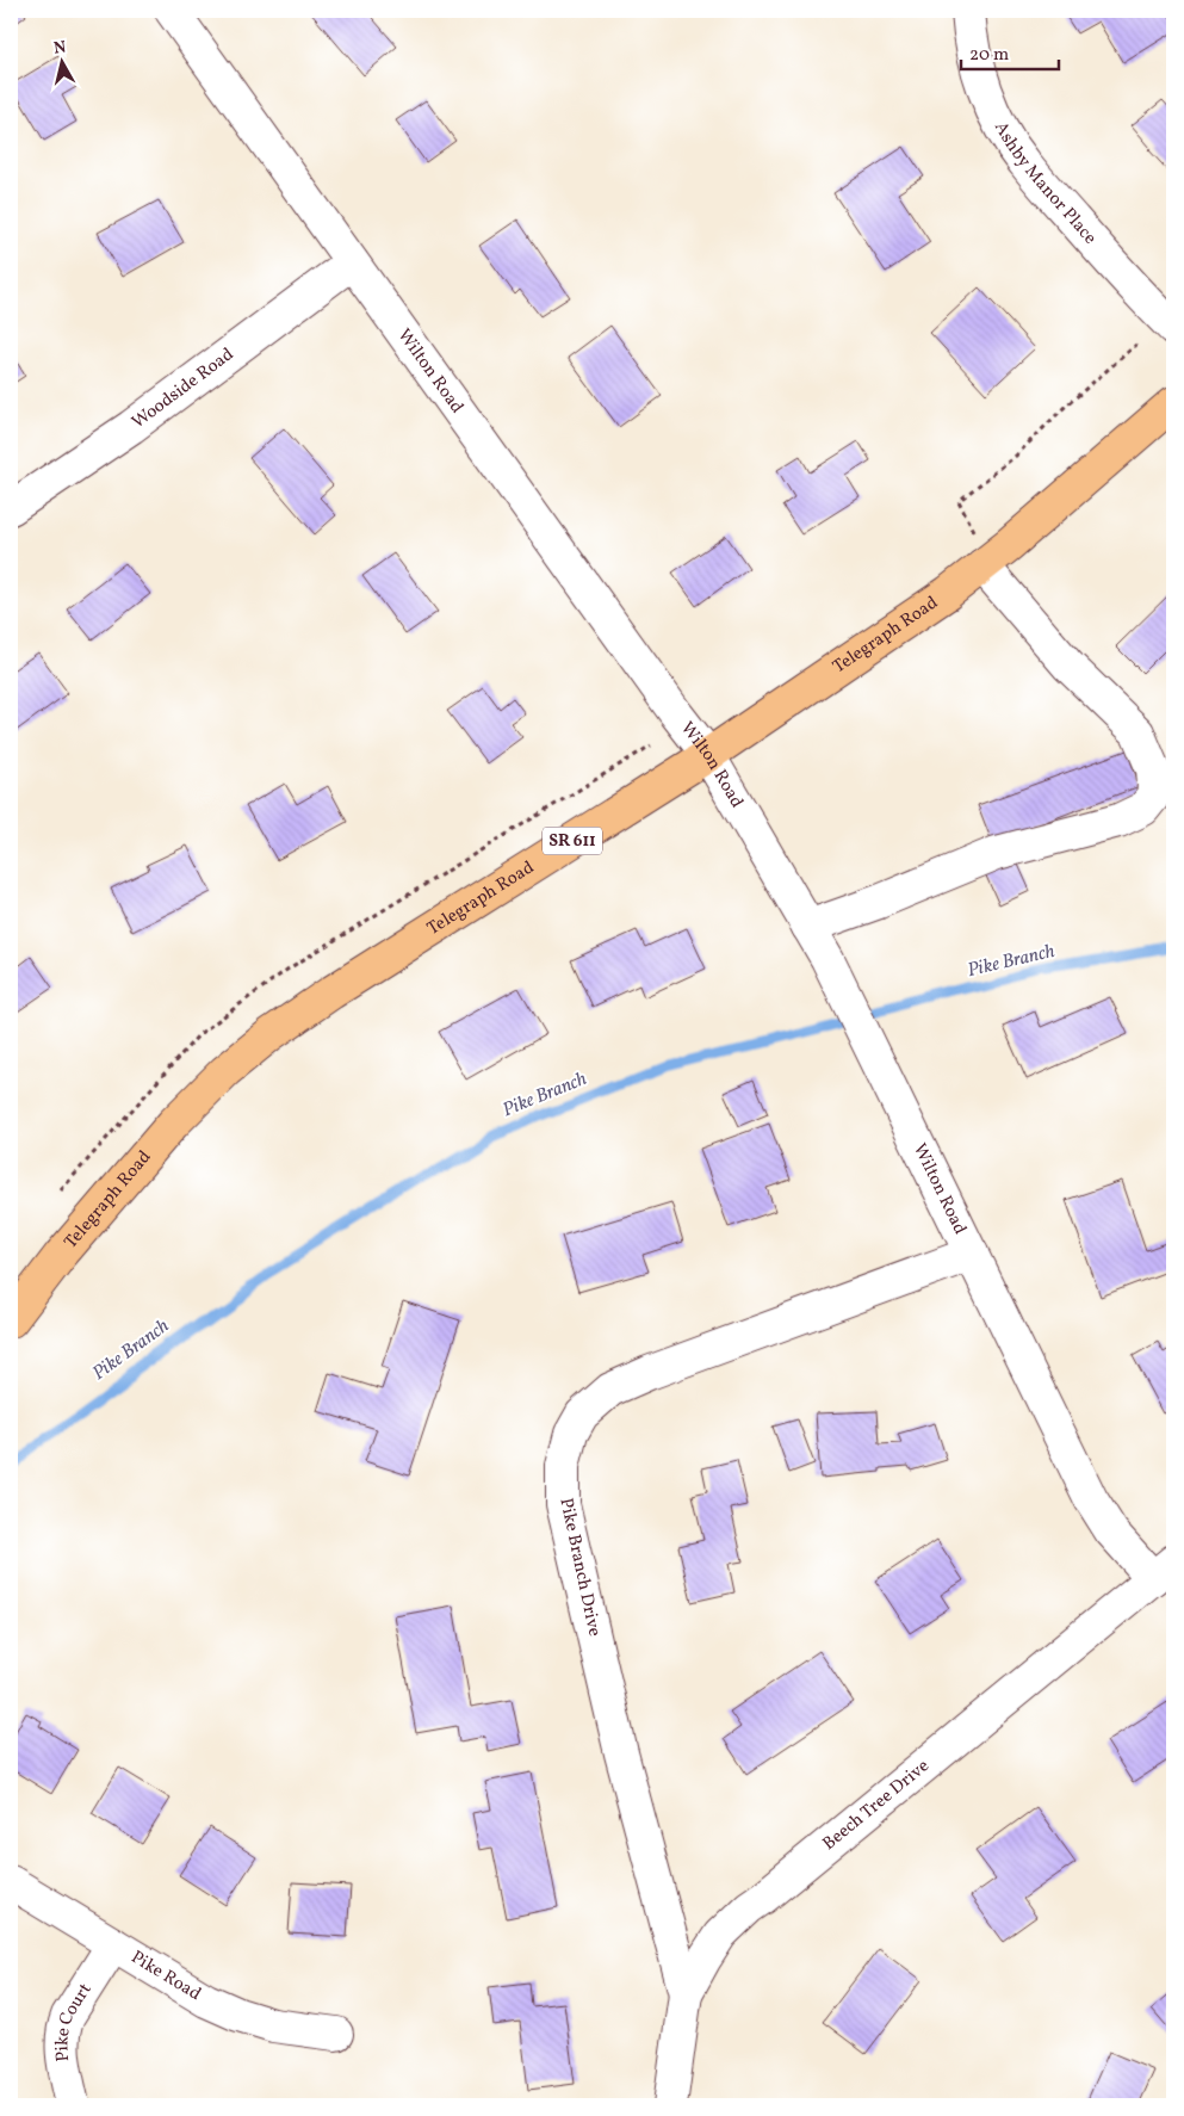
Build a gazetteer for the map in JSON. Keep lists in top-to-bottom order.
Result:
{
  "streets": {
    "main road": ["Telegraph Road", "SR 611"],
    "street": [
      "Ashby Manor Place",
      "Wilton Road",
      "Woodside Road",
      "Pike Branch Drive",
      "Beech Tree Drive",
      "Pike Road",
      "Pike Court"
    ]
  },
  "crossings": [
    ["Wilton Road", "Woodside Road"],
    ["Wilton Road", "Telegraph Road"],
    ["Wilton Road", "Pike Branch Drive"],
    ["Wilton Road", "Beech Tree Drive"],
    ["Pike Branch Drive", "Beech Tree Drive"],
    ["Pike Road", "Pike Court"]
  ],
  "water": ["Pike Branch"],
  "scale_bar": "20 m",
  "north": "top"
}
